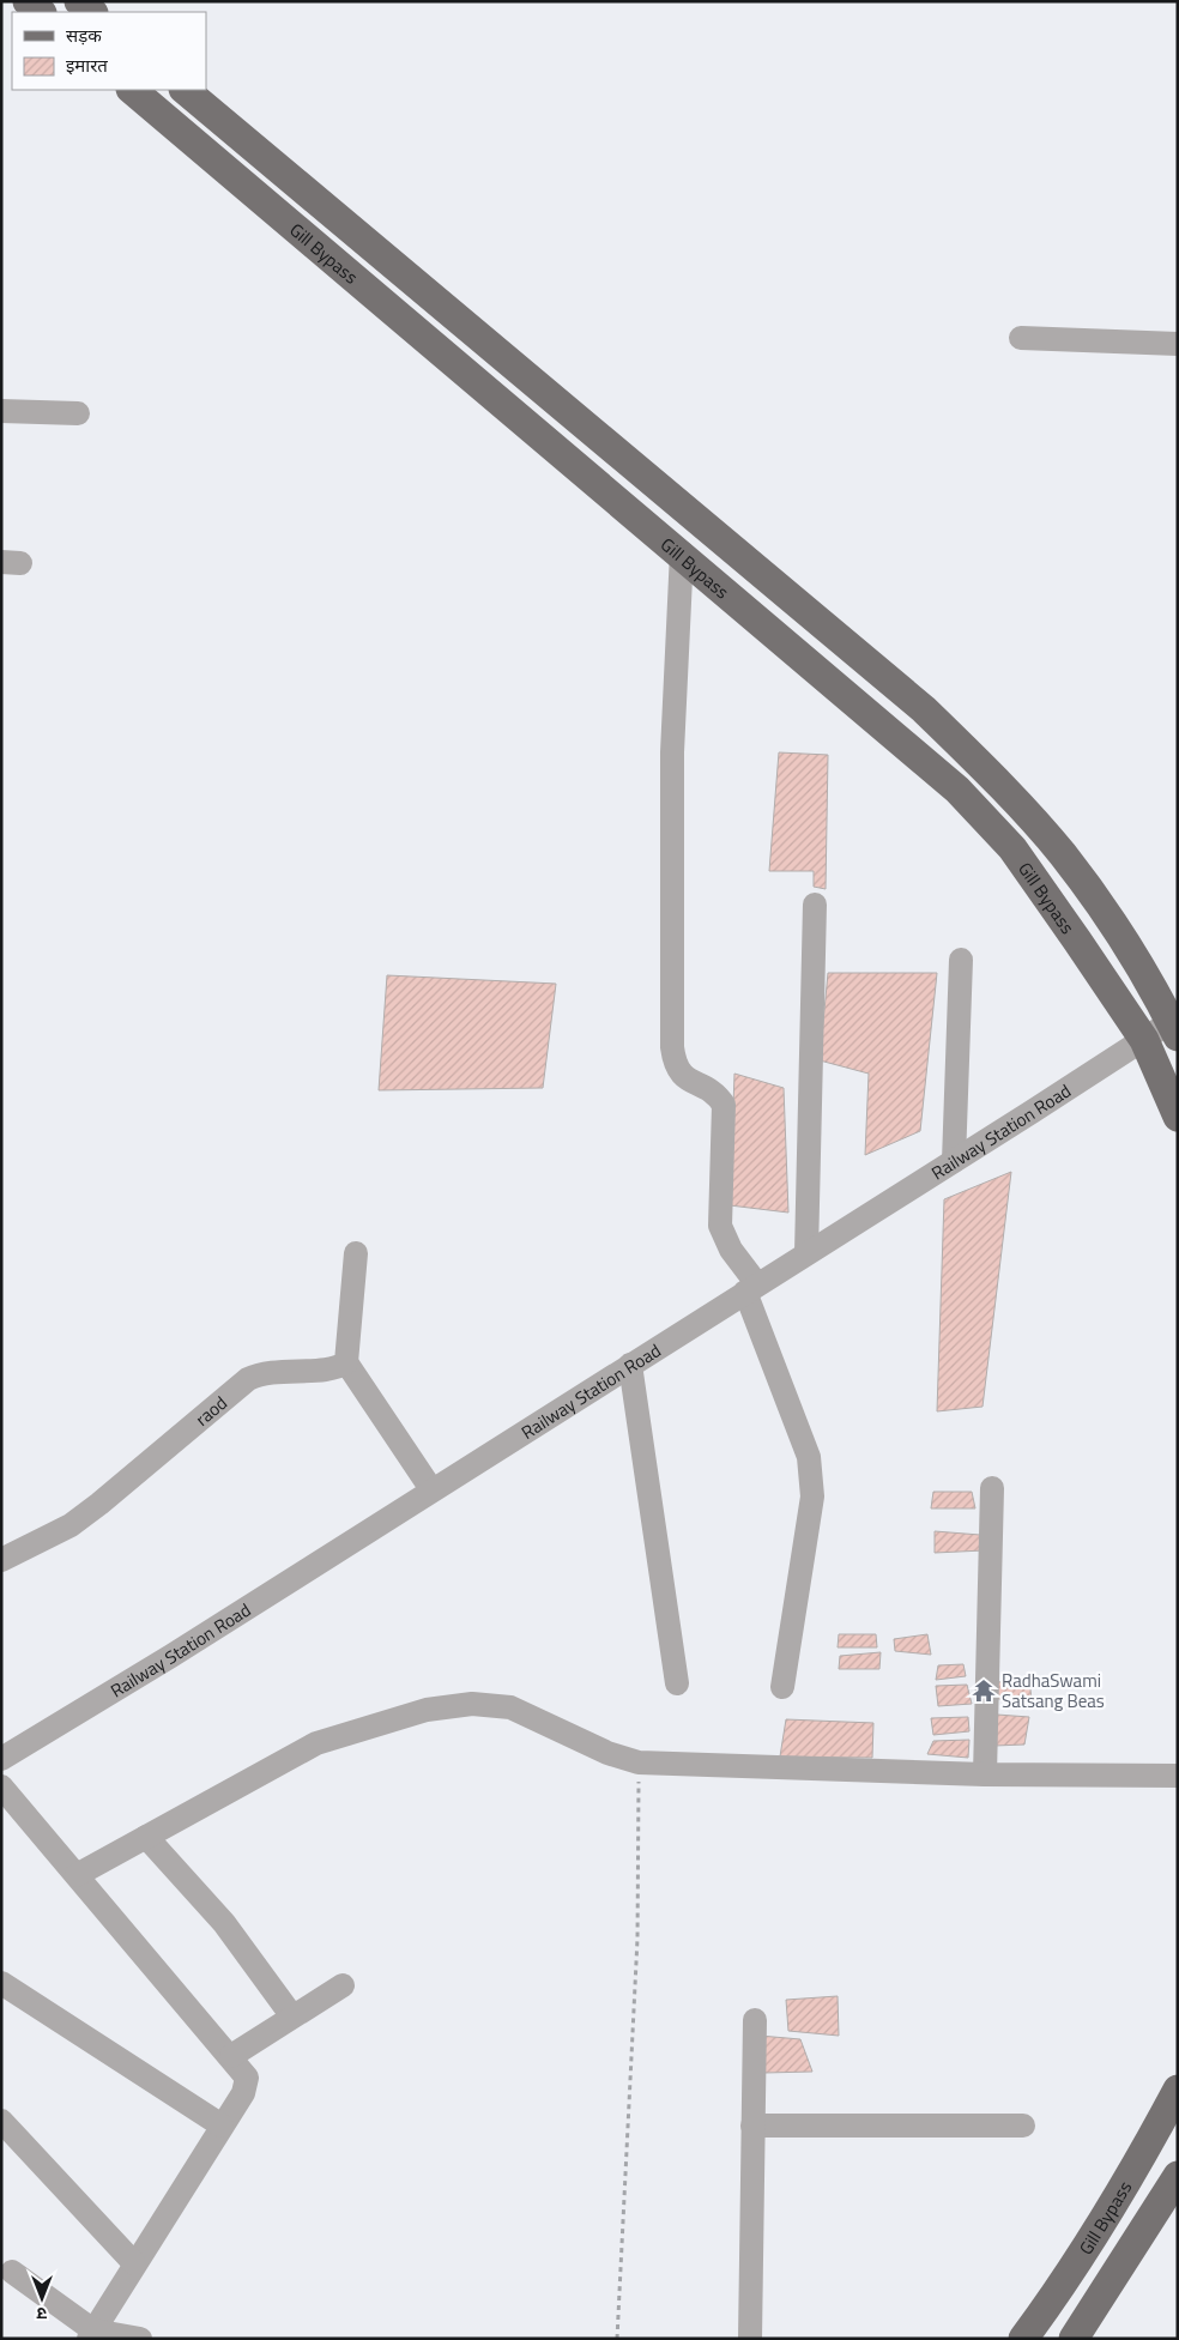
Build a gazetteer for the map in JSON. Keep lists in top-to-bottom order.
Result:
{
  "streets": {
    "main road": ["Gill Bypass"],
    "street": ["Railway Station Road", "raod"]
  },
  "crossings": [
    ["Gill Bypass", "Railway Station Road"]
  ],
  "places": {
    "temple": ["RadhaSwami Satsang Beas"]
  },
  "legend": ["सड़क", "इमारत"],
  "north": "bottom"
}
